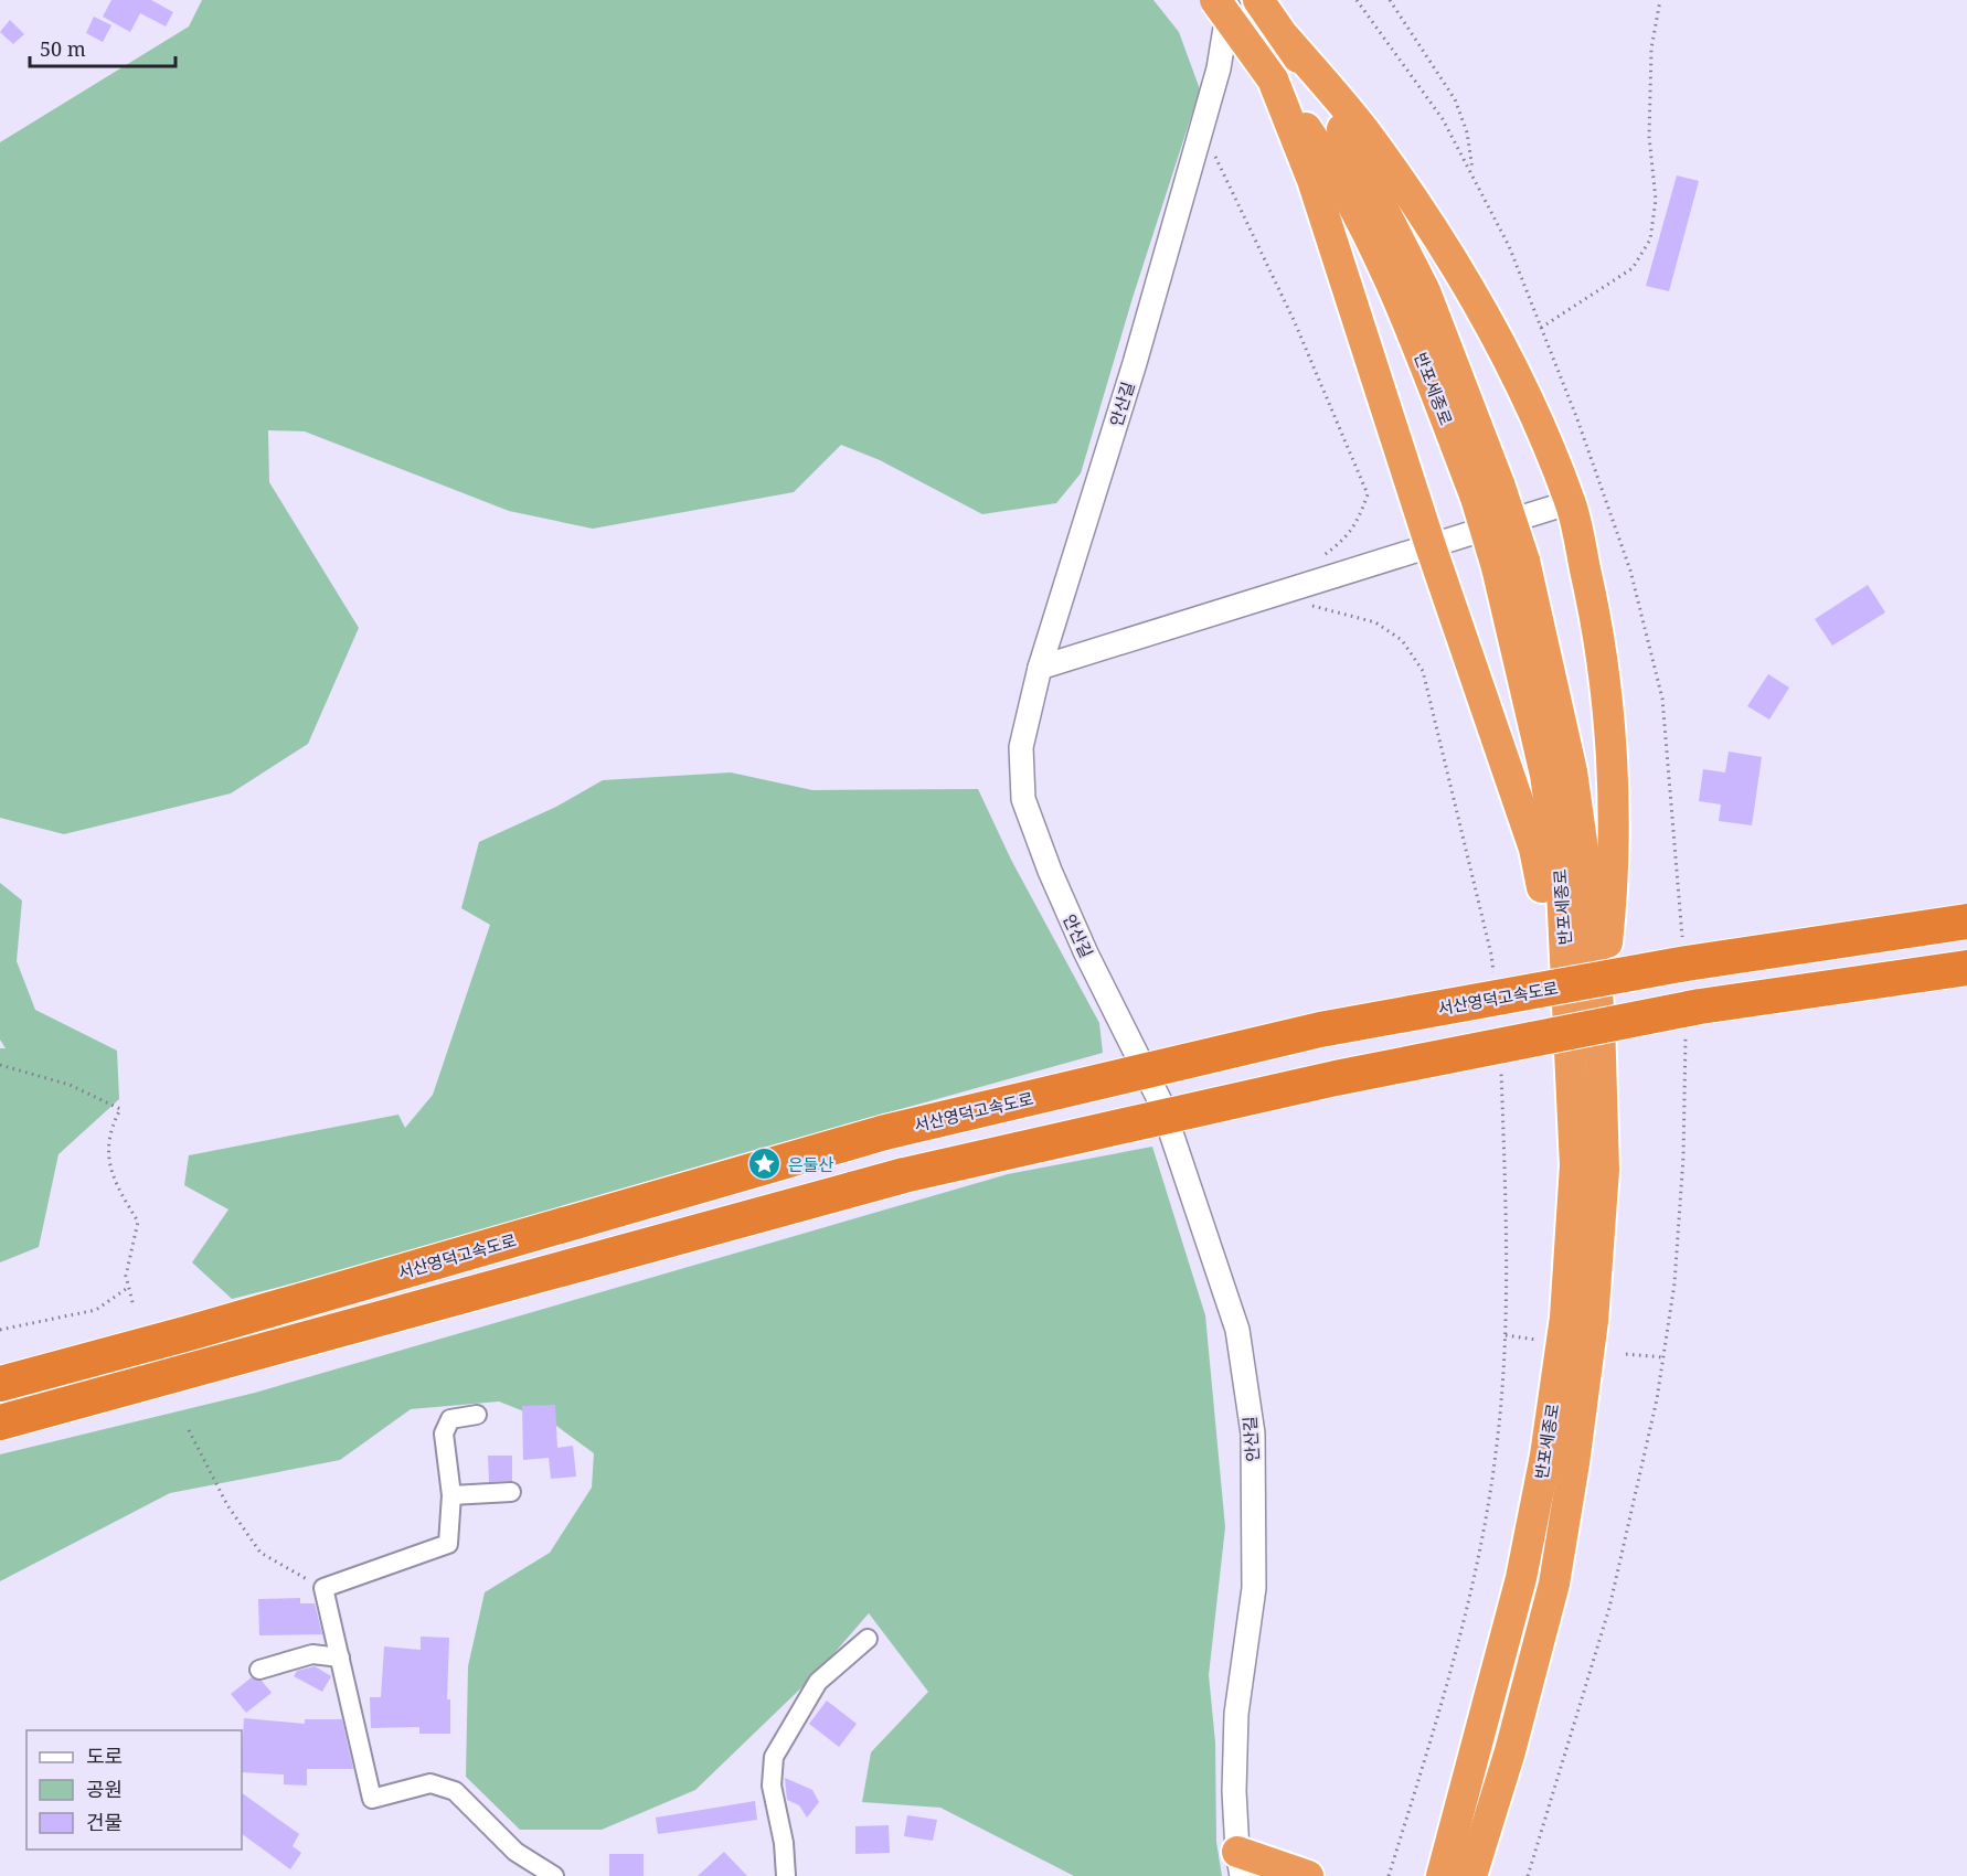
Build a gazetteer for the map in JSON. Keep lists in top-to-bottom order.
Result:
{
  "streets": {
    "highway": ["반포세종로", "서산영덕고속도로"],
    "street": ["안산길"]
  },
  "places": {
    "place": ["은둘산"]
  },
  "legend": ["도로", "공원", "건물"],
  "scale_bar": "50 m"
}
